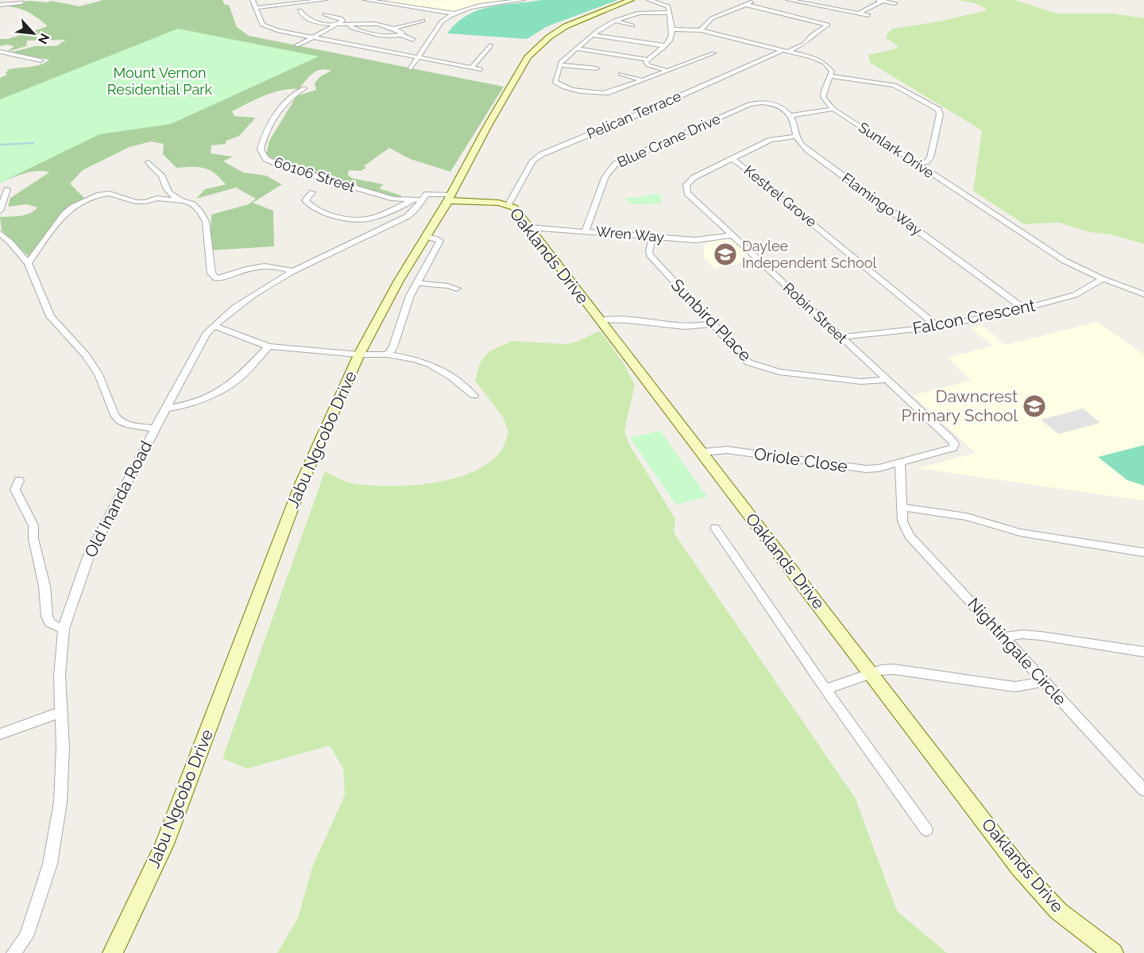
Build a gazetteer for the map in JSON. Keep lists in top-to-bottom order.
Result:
{
  "streets": {
    "main road": ["Oaklands Drive", "Jabu Ngcobo Drive"],
    "street": [
      "Pelican Terrace",
      "Blue Crane Drive",
      "Sunlark Drive",
      "60106 Street",
      "Kestrel Grove",
      "Flamingo Way",
      "Wren Way",
      "Robin Street",
      "Falcon Crescent",
      "Sunbird Place",
      "Oriole Close",
      "Old Inanda Road",
      "Nightingale Circle"
    ]
  },
  "crossings": [
    ["Pelican Terrace", "Oaklands Drive"],
    ["Blue Crane Drive", "Wren Way"],
    ["Sunlark Drive", "Falcon Crescent"],
    ["60106 Street", "Old Inanda Road"],
    ["Kestrel Grove", "Robin Street"],
    ["Kestrel Grove", "Falcon Crescent"],
    ["Flamingo Way", "Robin Street"],
    ["Flamingo Way", "Falcon Crescent"],
    ["Wren Way", "Oaklands Drive"],
    ["Wren Way", "Robin Street"],
    ["Wren Way", "Sunbird Place"],
    ["Oaklands Drive", "Jabu Ngcobo Drive"],
    ["Oaklands Drive", "Oriole Close"],
    ["Robin Street", "Falcon Crescent"],
    ["Robin Street", "Sunbird Place"],
    ["Robin Street", "Oriole Close"],
    ["Robin Street", "Nightingale Circle"],
    ["Oriole Close", "Nightingale Circle"]
  ],
  "parks": ["Mount Vernon Residential Park"],
  "places": {
    "school or university": ["Daylee Independent School", "Dawncrest Primary School"]
  },
  "north": "bottom right"
}
